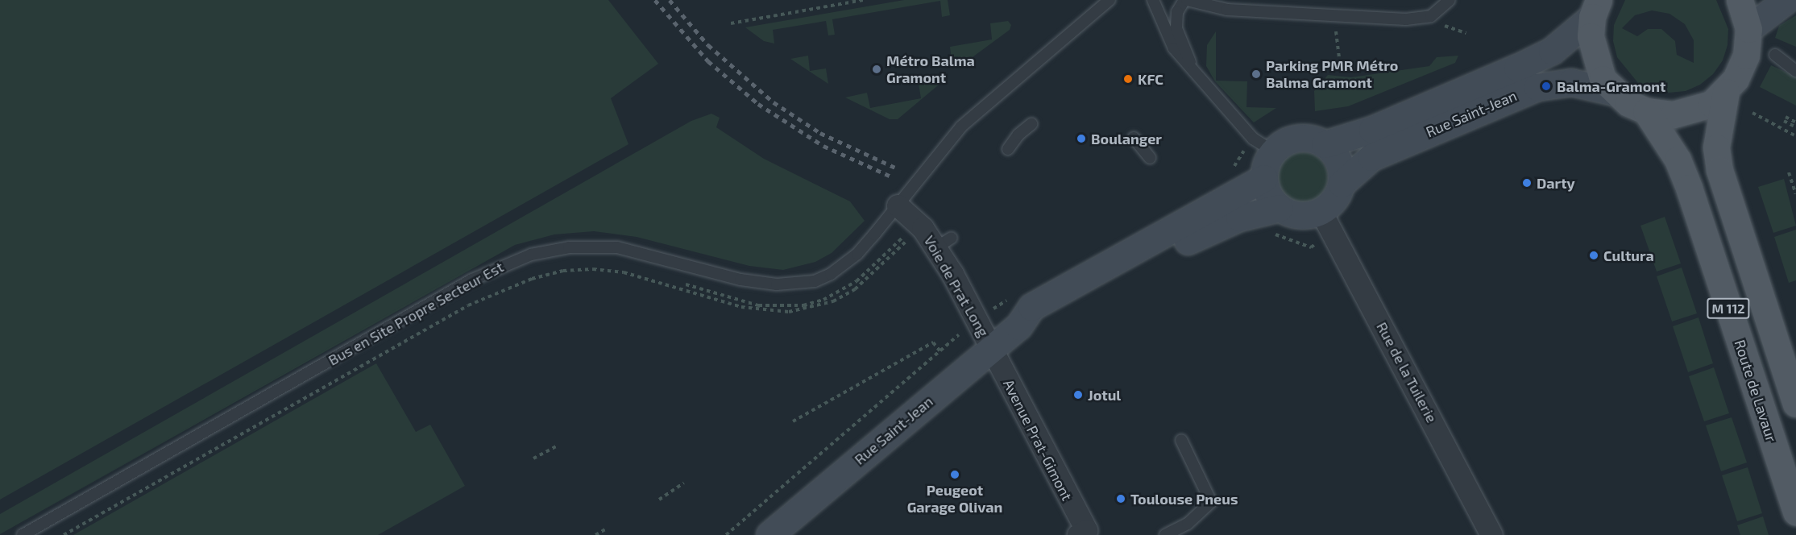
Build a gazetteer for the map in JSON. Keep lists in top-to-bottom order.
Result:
{
  "streets": {
    "main road": ["M 112", "Route de Lavaur"],
    "street": [
      "Rue Saint-Jean",
      "Voie de Prat Long",
      "Rue de la Tuilerie",
      "Avenue Prat-Gimont"
    ],
    "lane": ["Bus en Site Propre Secteur Est"]
  },
  "crossings": [
    ["Rue Saint-Jean", "Voie de Prat Long"],
    ["Rue Saint-Jean", "Rue de la Tuilerie"],
    ["Rue Saint-Jean", "Avenue Prat-Gimont"],
    ["Voie de Prat Long", "Bus en Site Propre Secteur Est"],
    ["Voie de Prat Long", "Avenue Prat-Gimont"]
  ],
  "places": [
    "Métro Balma Gramont",
    "Parking PMR Métro Balma Gramont",
    "KFC",
    "Balma-Gramont",
    "Boulanger",
    "Darty",
    "Cultura",
    "Jotul",
    "Peugeot Garage Olivan",
    "Toulouse Pneus"
  ]
}
